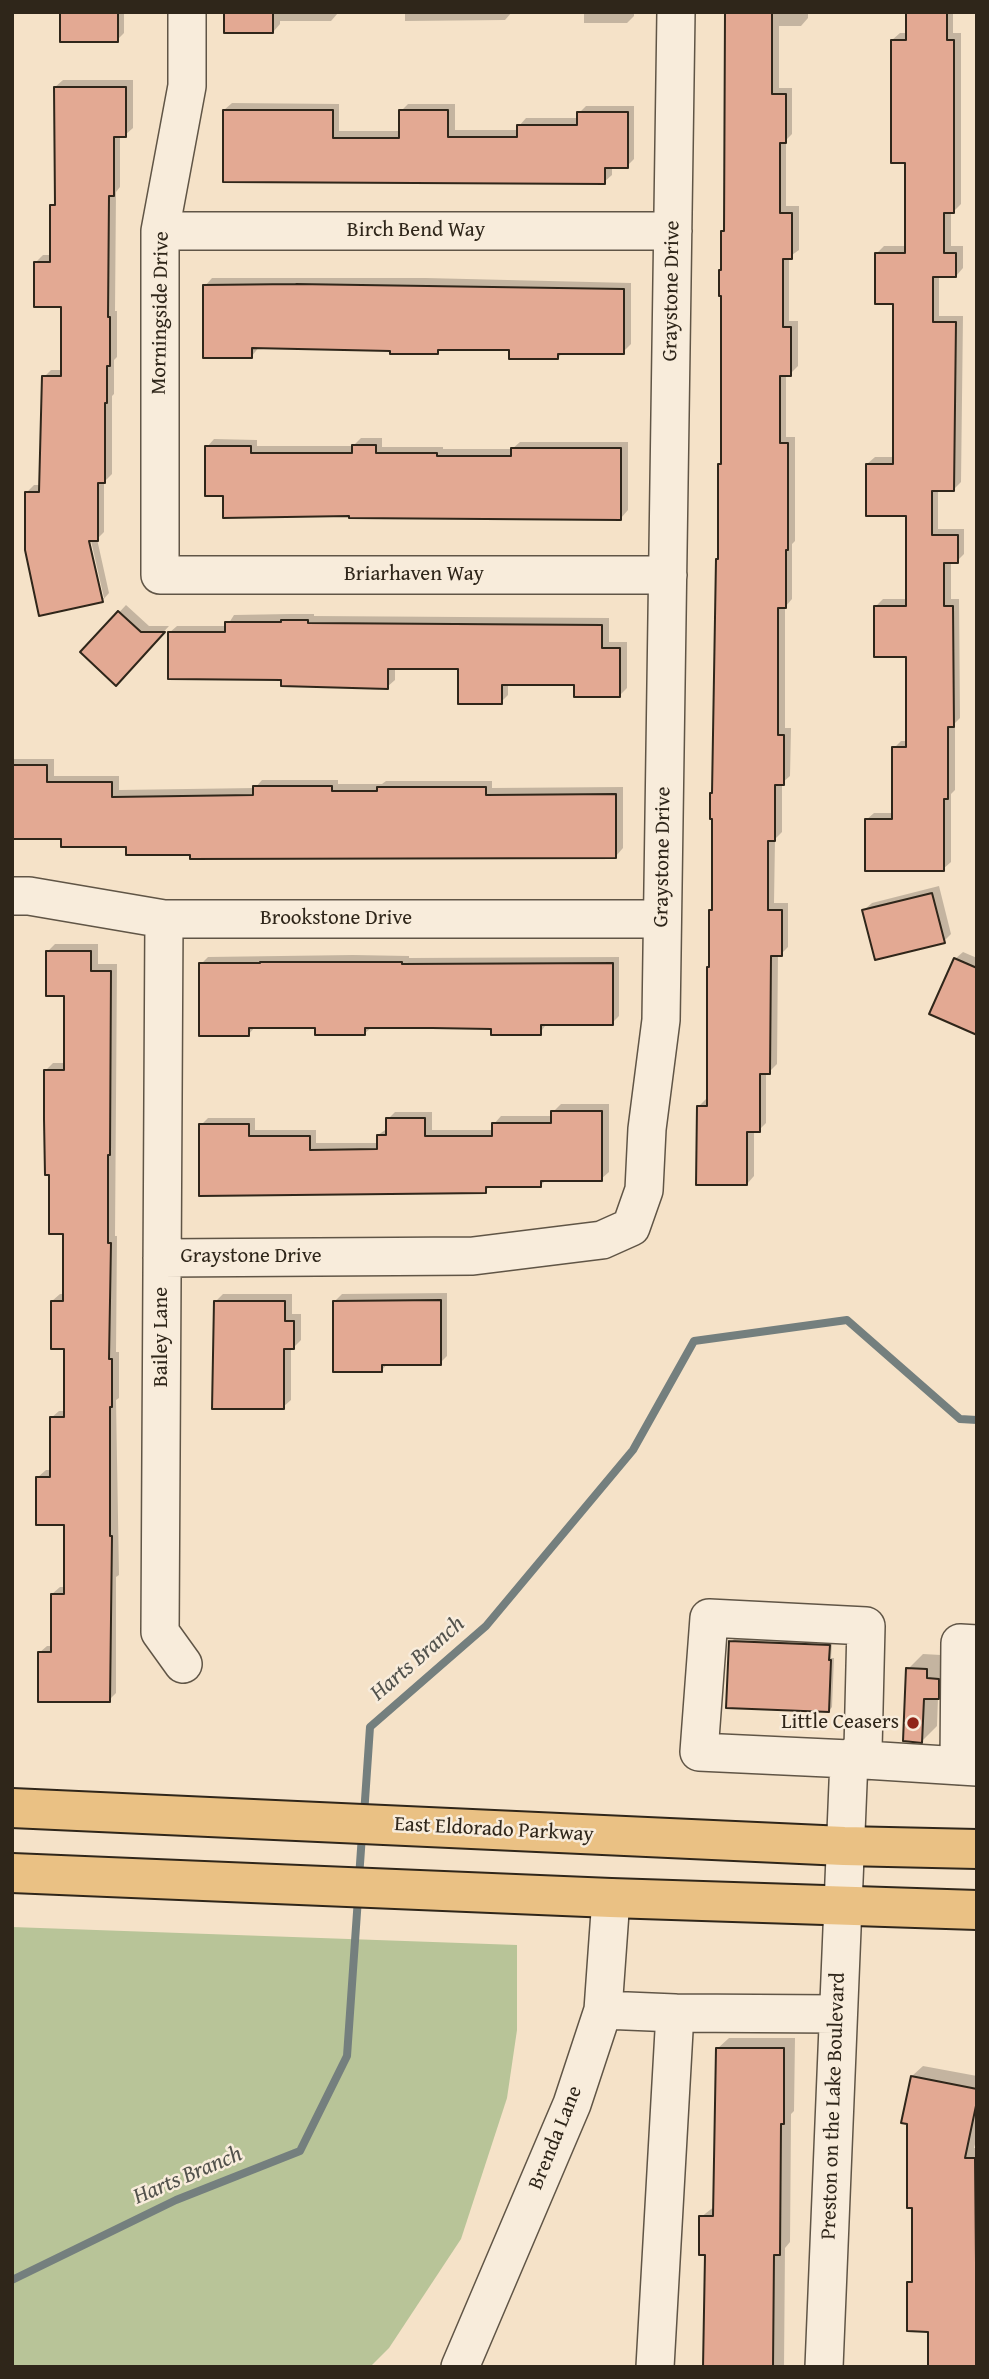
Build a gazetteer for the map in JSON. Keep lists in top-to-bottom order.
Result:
{
  "streets": {
    "main road": ["East Eldorado Parkway"],
    "street": [
      "Birch Bend Way",
      "Graystone Drive",
      "Morningside Drive",
      "Briarhaven Way",
      "Brookstone Drive",
      "Bailey Lane",
      "Preston on the Lake Boulevard",
      "Brenda Lane"
    ]
  },
  "crossings": [
    ["Birch Bend Way", "Graystone Drive"],
    ["Birch Bend Way", "Morningside Drive"],
    ["Graystone Drive", "Briarhaven Way"],
    ["Graystone Drive", "Brookstone Drive"],
    ["Graystone Drive", "Bailey Lane"],
    ["Morningside Drive", "Briarhaven Way"],
    ["Brookstone Drive", "Bailey Lane"],
    ["East Eldorado Parkway", "Preston on the Lake Boulevard"]
  ],
  "water": ["Harts Branch"],
  "places": ["Little Ceasers"]
}
